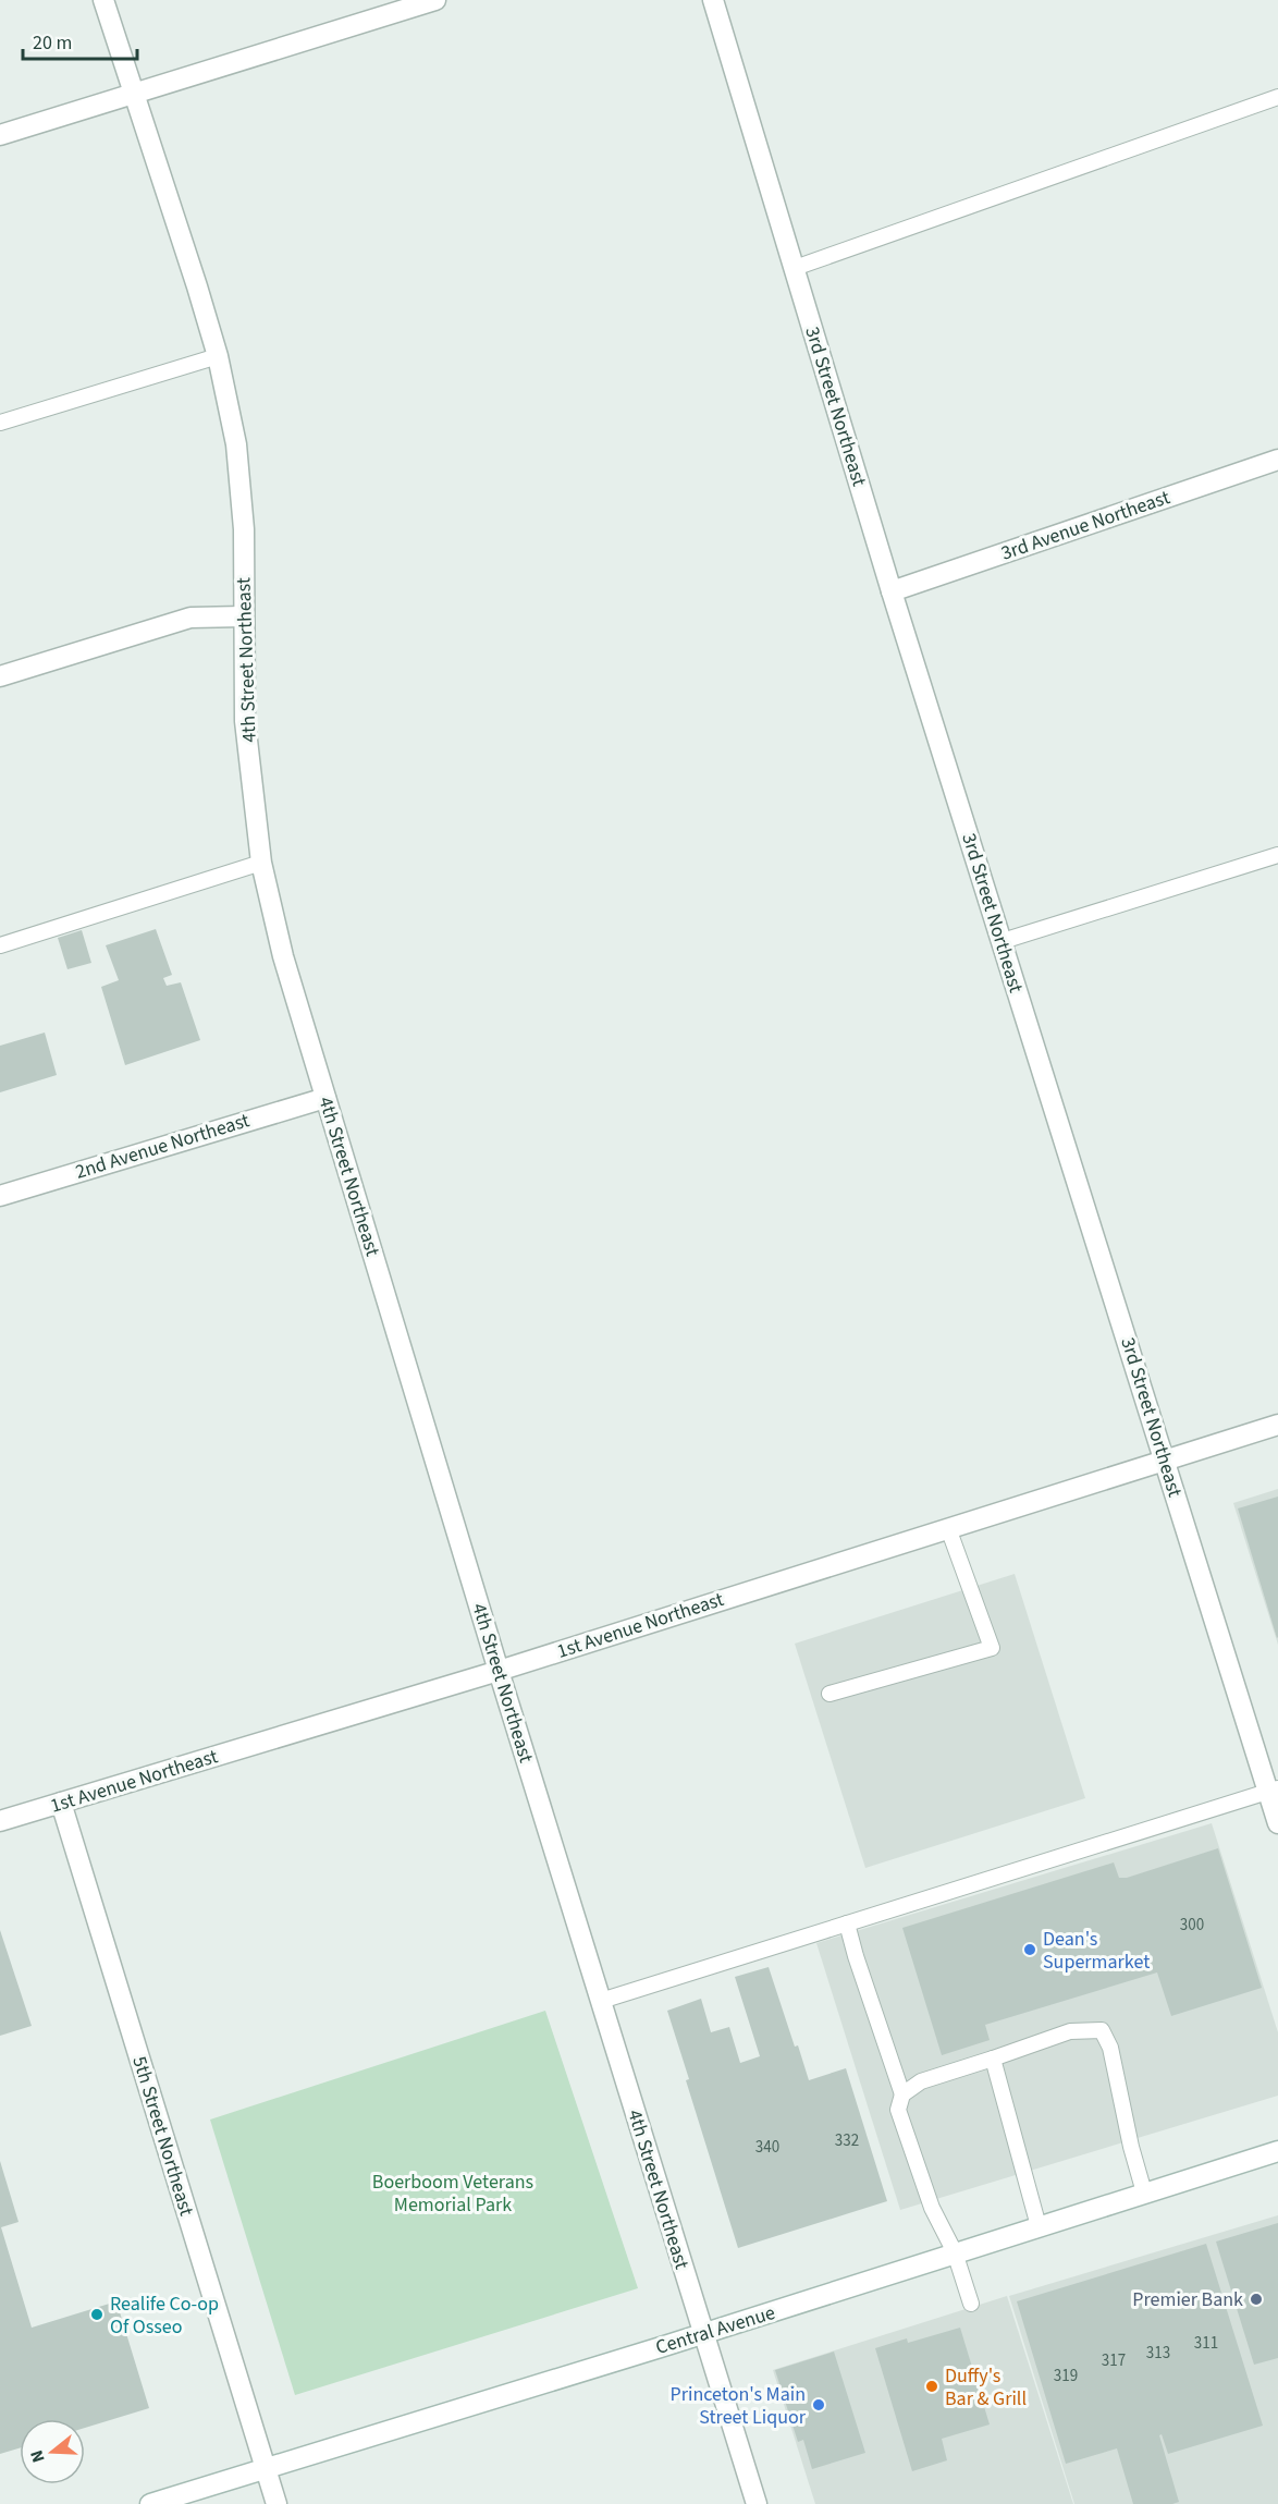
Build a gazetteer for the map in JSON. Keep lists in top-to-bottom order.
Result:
{
  "streets": {
    "street": [
      "3rd Street Northeast",
      "3rd Avenue Northeast",
      "4th Street Northeast",
      "2nd Avenue Northeast",
      "1st Avenue Northeast",
      "5th Street Northeast",
      "Central Avenue"
    ]
  },
  "crossings": [
    ["3rd Street Northeast", "3rd Avenue Northeast"],
    ["3rd Street Northeast", "1st Avenue Northeast"],
    ["4th Street Northeast", "2nd Avenue Northeast"],
    ["4th Street Northeast", "1st Avenue Northeast"],
    ["4th Street Northeast", "Central Avenue"],
    ["1st Avenue Northeast", "5th Street Northeast"],
    ["5th Street Northeast", "Central Avenue"]
  ],
  "parks": ["Boerboom Veterans Memorial Park"],
  "places": [
    "Dean's Supermarket",
    "Premier Bank",
    "Realife Co-op Of Osseo",
    "Duffy's Bar & Grill",
    "Princeton's Main Street Liquor"
  ],
  "house_numbers": [
    "300",
    "332",
    "340",
    "311",
    "313",
    "317",
    "319"
  ],
  "scale_bar": "20 m",
  "north": "left"
}
